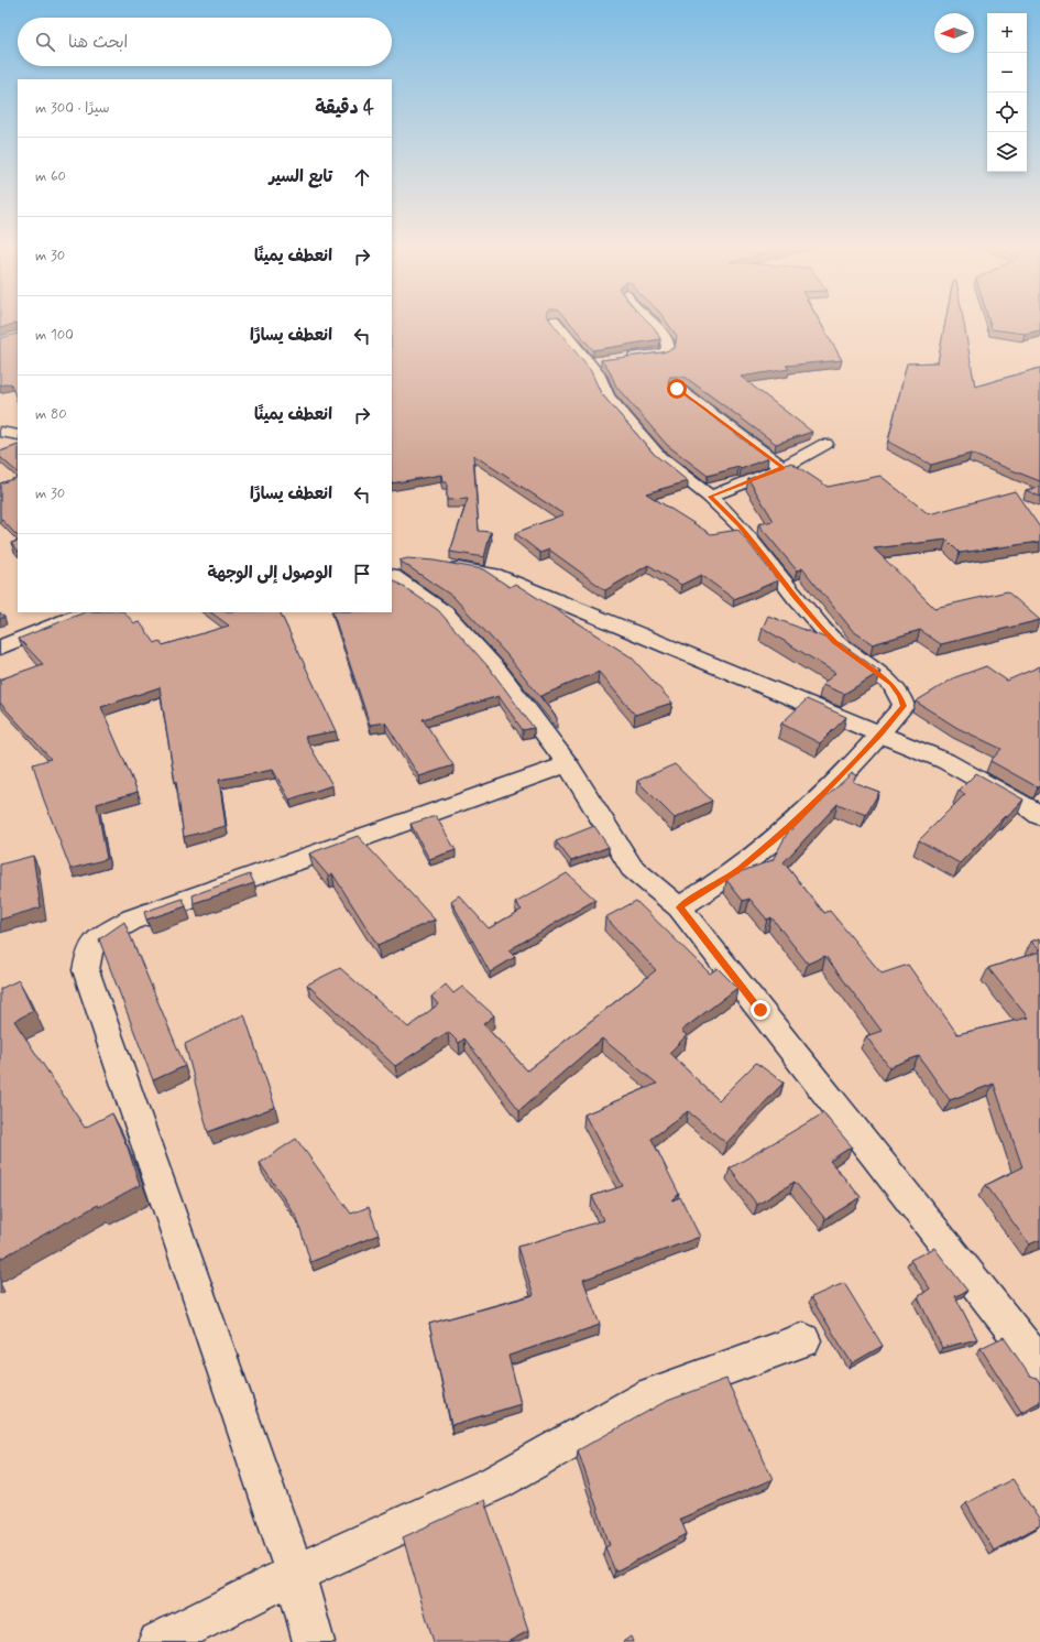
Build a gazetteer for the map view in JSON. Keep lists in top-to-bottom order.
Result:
{
  "north": "left",
  "page": {
    "map_buttons": ["+", "−"],
    "search": "ابحث هنا",
    "heading": ["4 دقيقة", "سيرًا · 300 m"],
    "list": [
      ["تابع السير", "60 m"],
      ["انعطف يمينًا", "30 m"],
      ["انعطف يسارًا", "100 m"],
      ["انعطف يمينًا", "80 m"],
      ["انعطف يسارًا", "30 m"],
      "الوصول إلى الوجهة"
    ]
  }
}
